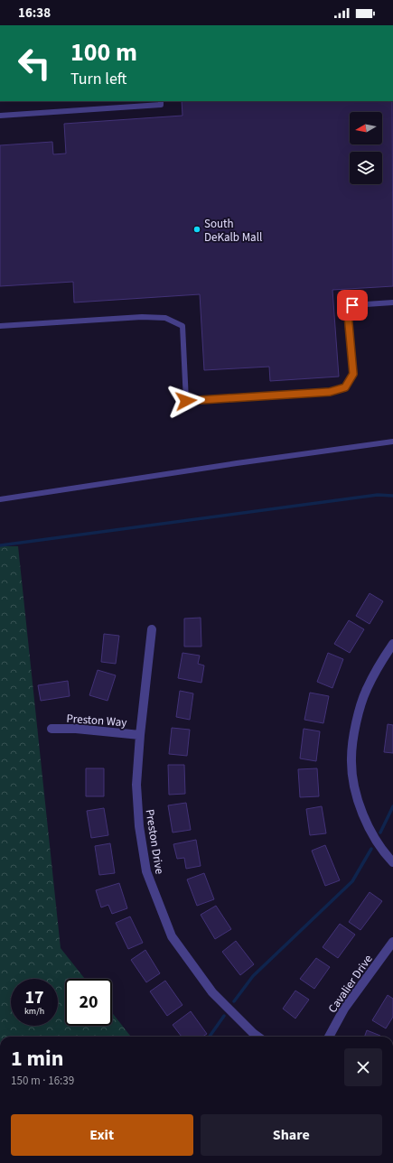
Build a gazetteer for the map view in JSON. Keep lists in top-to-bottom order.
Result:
{
  "streets": {
    "street": ["Preston Way", "Preston Drive", "Cavalier Drive"]
  },
  "crossings": [
    ["Preston Way", "Preston Drive"]
  ],
  "places": ["South DeKalb Mall"],
  "north": "left",
  "page": {
    "status": "16:38",
    "turn": ["100 m", "Turn left"],
    "speed": "17 km/h",
    "limit": "20",
    "heading": ["1 min", "150 m · 16:39"],
    "buttons": ["Exit", "Share"]
  }
}
